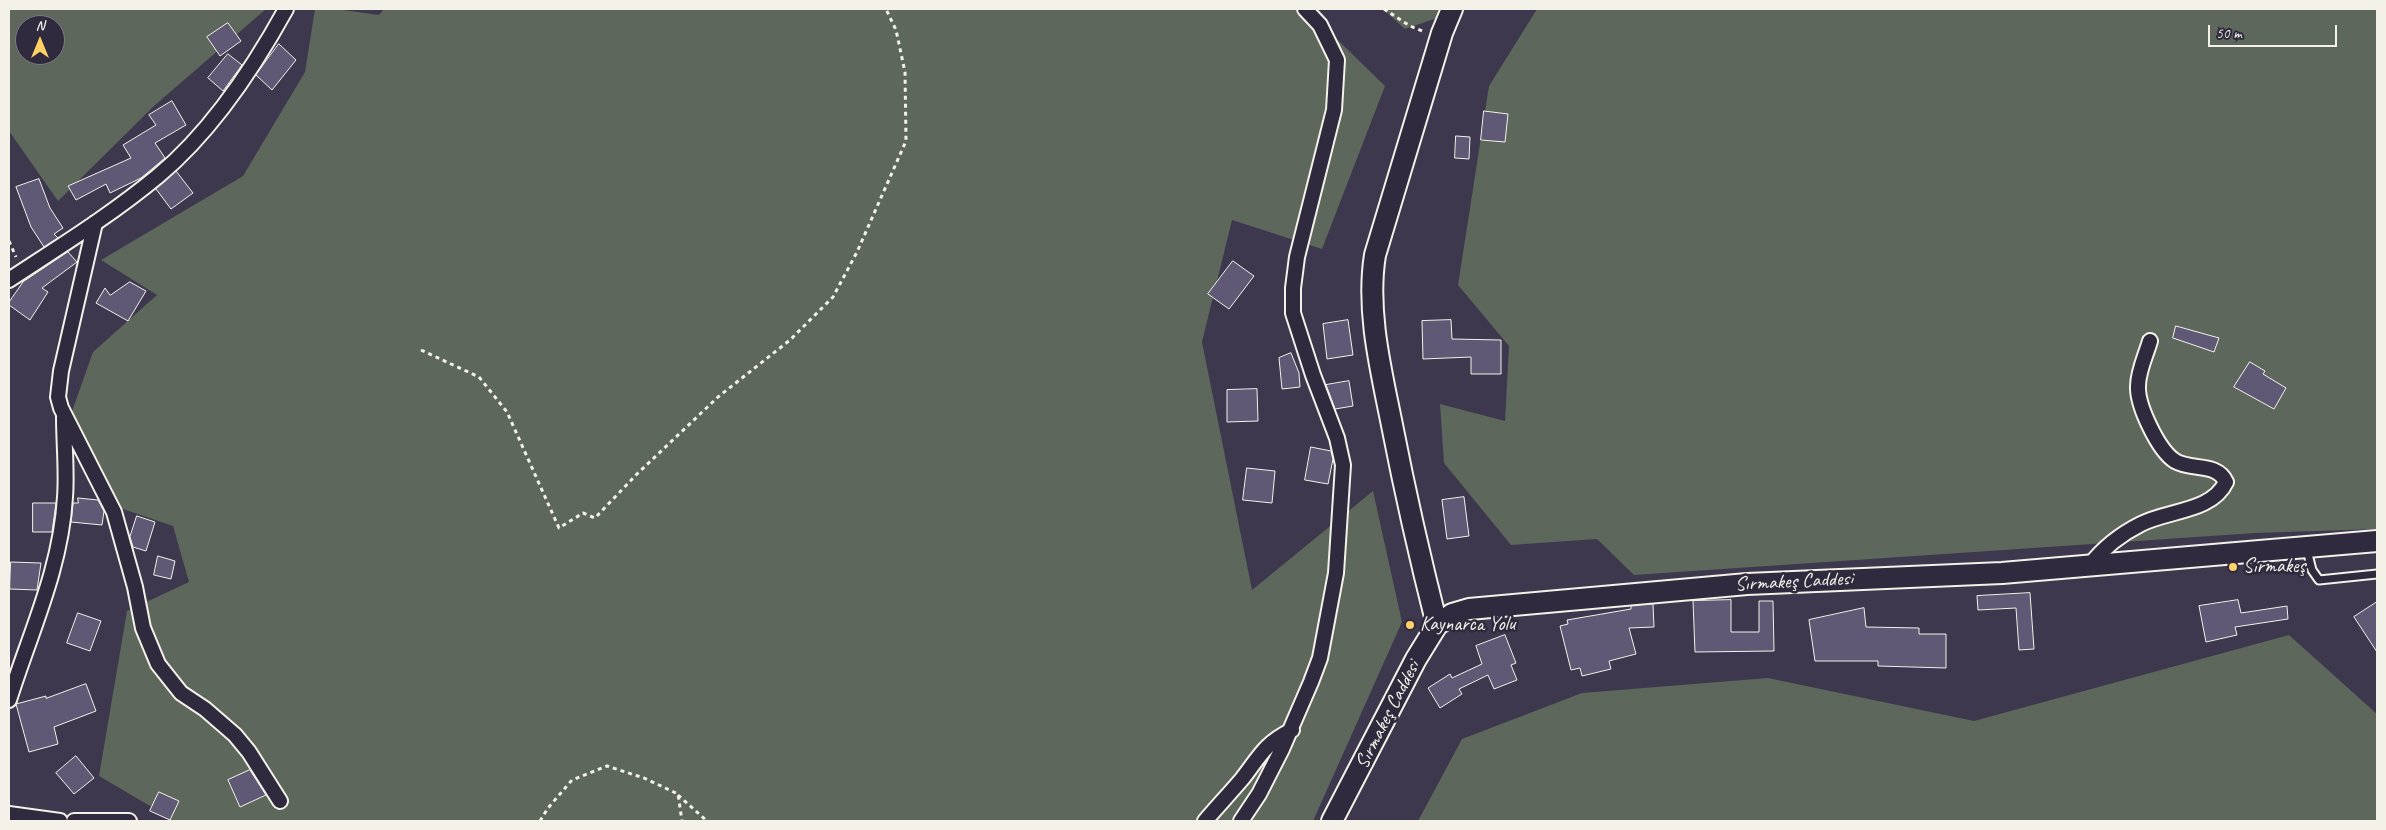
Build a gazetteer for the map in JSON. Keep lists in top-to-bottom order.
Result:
{
  "streets": {
    "main road": ["Sırmakeş Caddesi"]
  },
  "places": ["Sırmakeş", "Kaynarca Yolu"],
  "scale_bar": "50 m",
  "north": "top"
}
